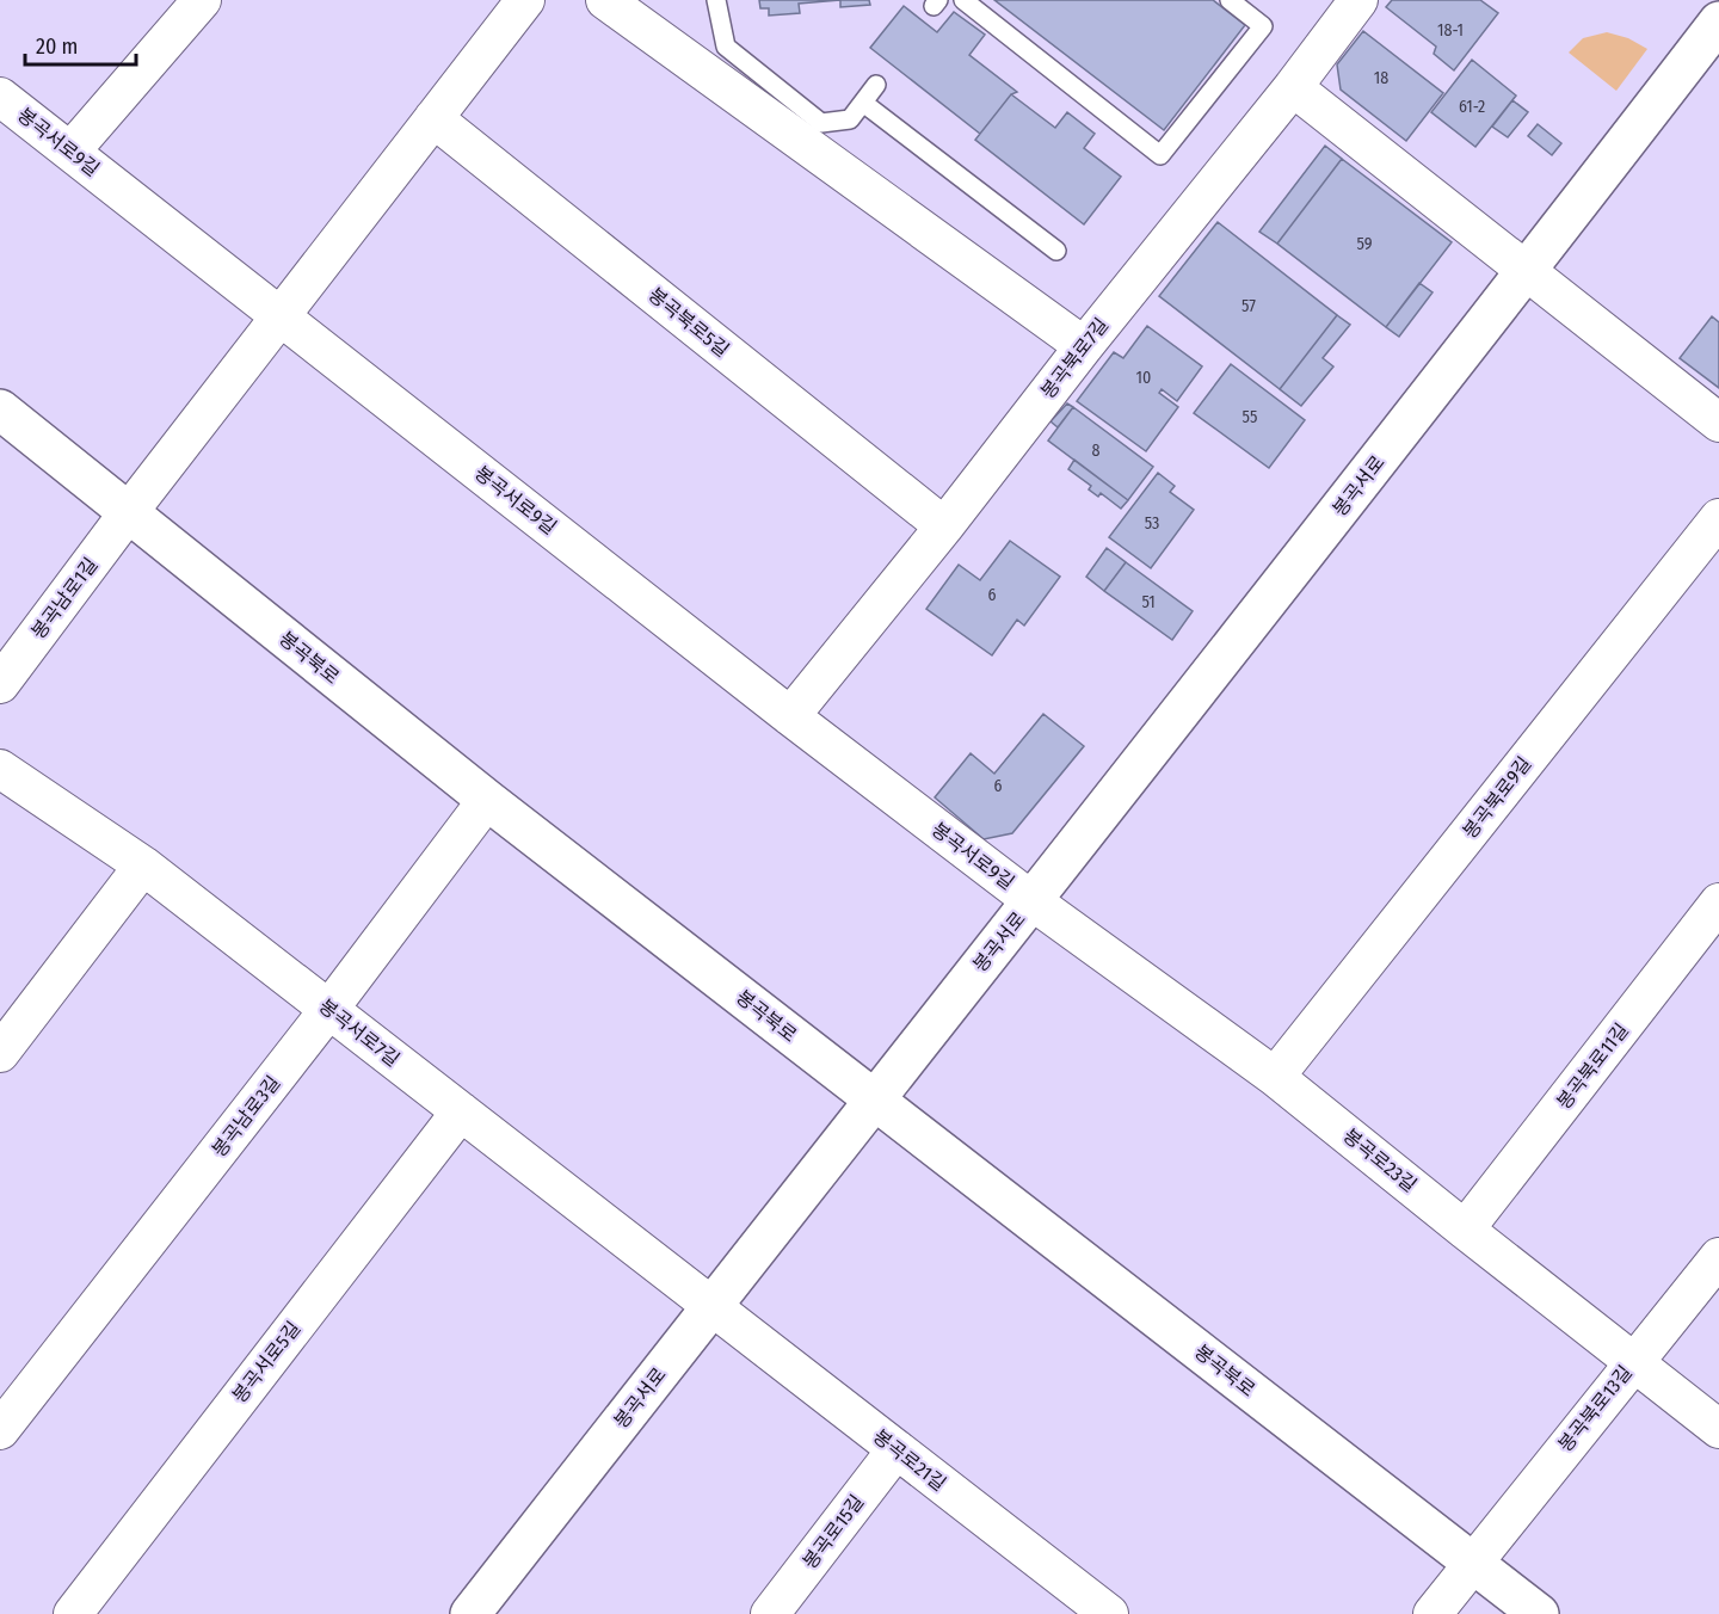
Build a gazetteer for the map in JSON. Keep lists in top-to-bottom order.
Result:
{
  "streets": {
    "street": [
      "봉곡서로9길",
      "봉곡북로5길",
      "봉곡북로7길",
      "봉곡서로",
      "봉곡남로1길",
      "봉곡북로",
      "봉곡북로9길",
      "봉곡서로7길",
      "봉곡북로11길",
      "봉곡남로3길",
      "봉곡로23길",
      "봉곡서로5길",
      "봉곡북로13길",
      "봉곡로21길",
      "봉곡로15길"
    ]
  },
  "crossings": [
    ["봉곡서로9길", "봉곡북로7길"],
    ["봉곡서로9길", "봉곡서로"],
    ["봉곡서로9길", "봉곡로23길"],
    ["봉곡북로5길", "봉곡북로7길"],
    ["봉곡서로", "봉곡북로"],
    ["봉곡서로", "봉곡서로7길"],
    ["봉곡서로", "봉곡로23길"],
    ["봉곡서로", "봉곡로21길"],
    ["봉곡남로1길", "봉곡북로"],
    ["봉곡북로", "봉곡남로3길"],
    ["봉곡북로", "봉곡북로13길"],
    ["봉곡북로9길", "봉곡로23길"],
    ["봉곡서로7길", "봉곡남로3길"],
    ["봉곡서로7길", "봉곡서로5길"],
    ["봉곡서로7길", "봉곡로21길"],
    ["봉곡북로11길", "봉곡로23길"],
    ["봉곡로23길", "봉곡북로13길"],
    ["봉곡로21길", "봉곡로15길"]
  ],
  "house_numbers": [
    "18-1",
    "18",
    "61-2",
    "59",
    "57",
    "10",
    "55",
    "8",
    "53",
    "6",
    "51",
    "6"
  ],
  "scale_bar": "20 m"
}
